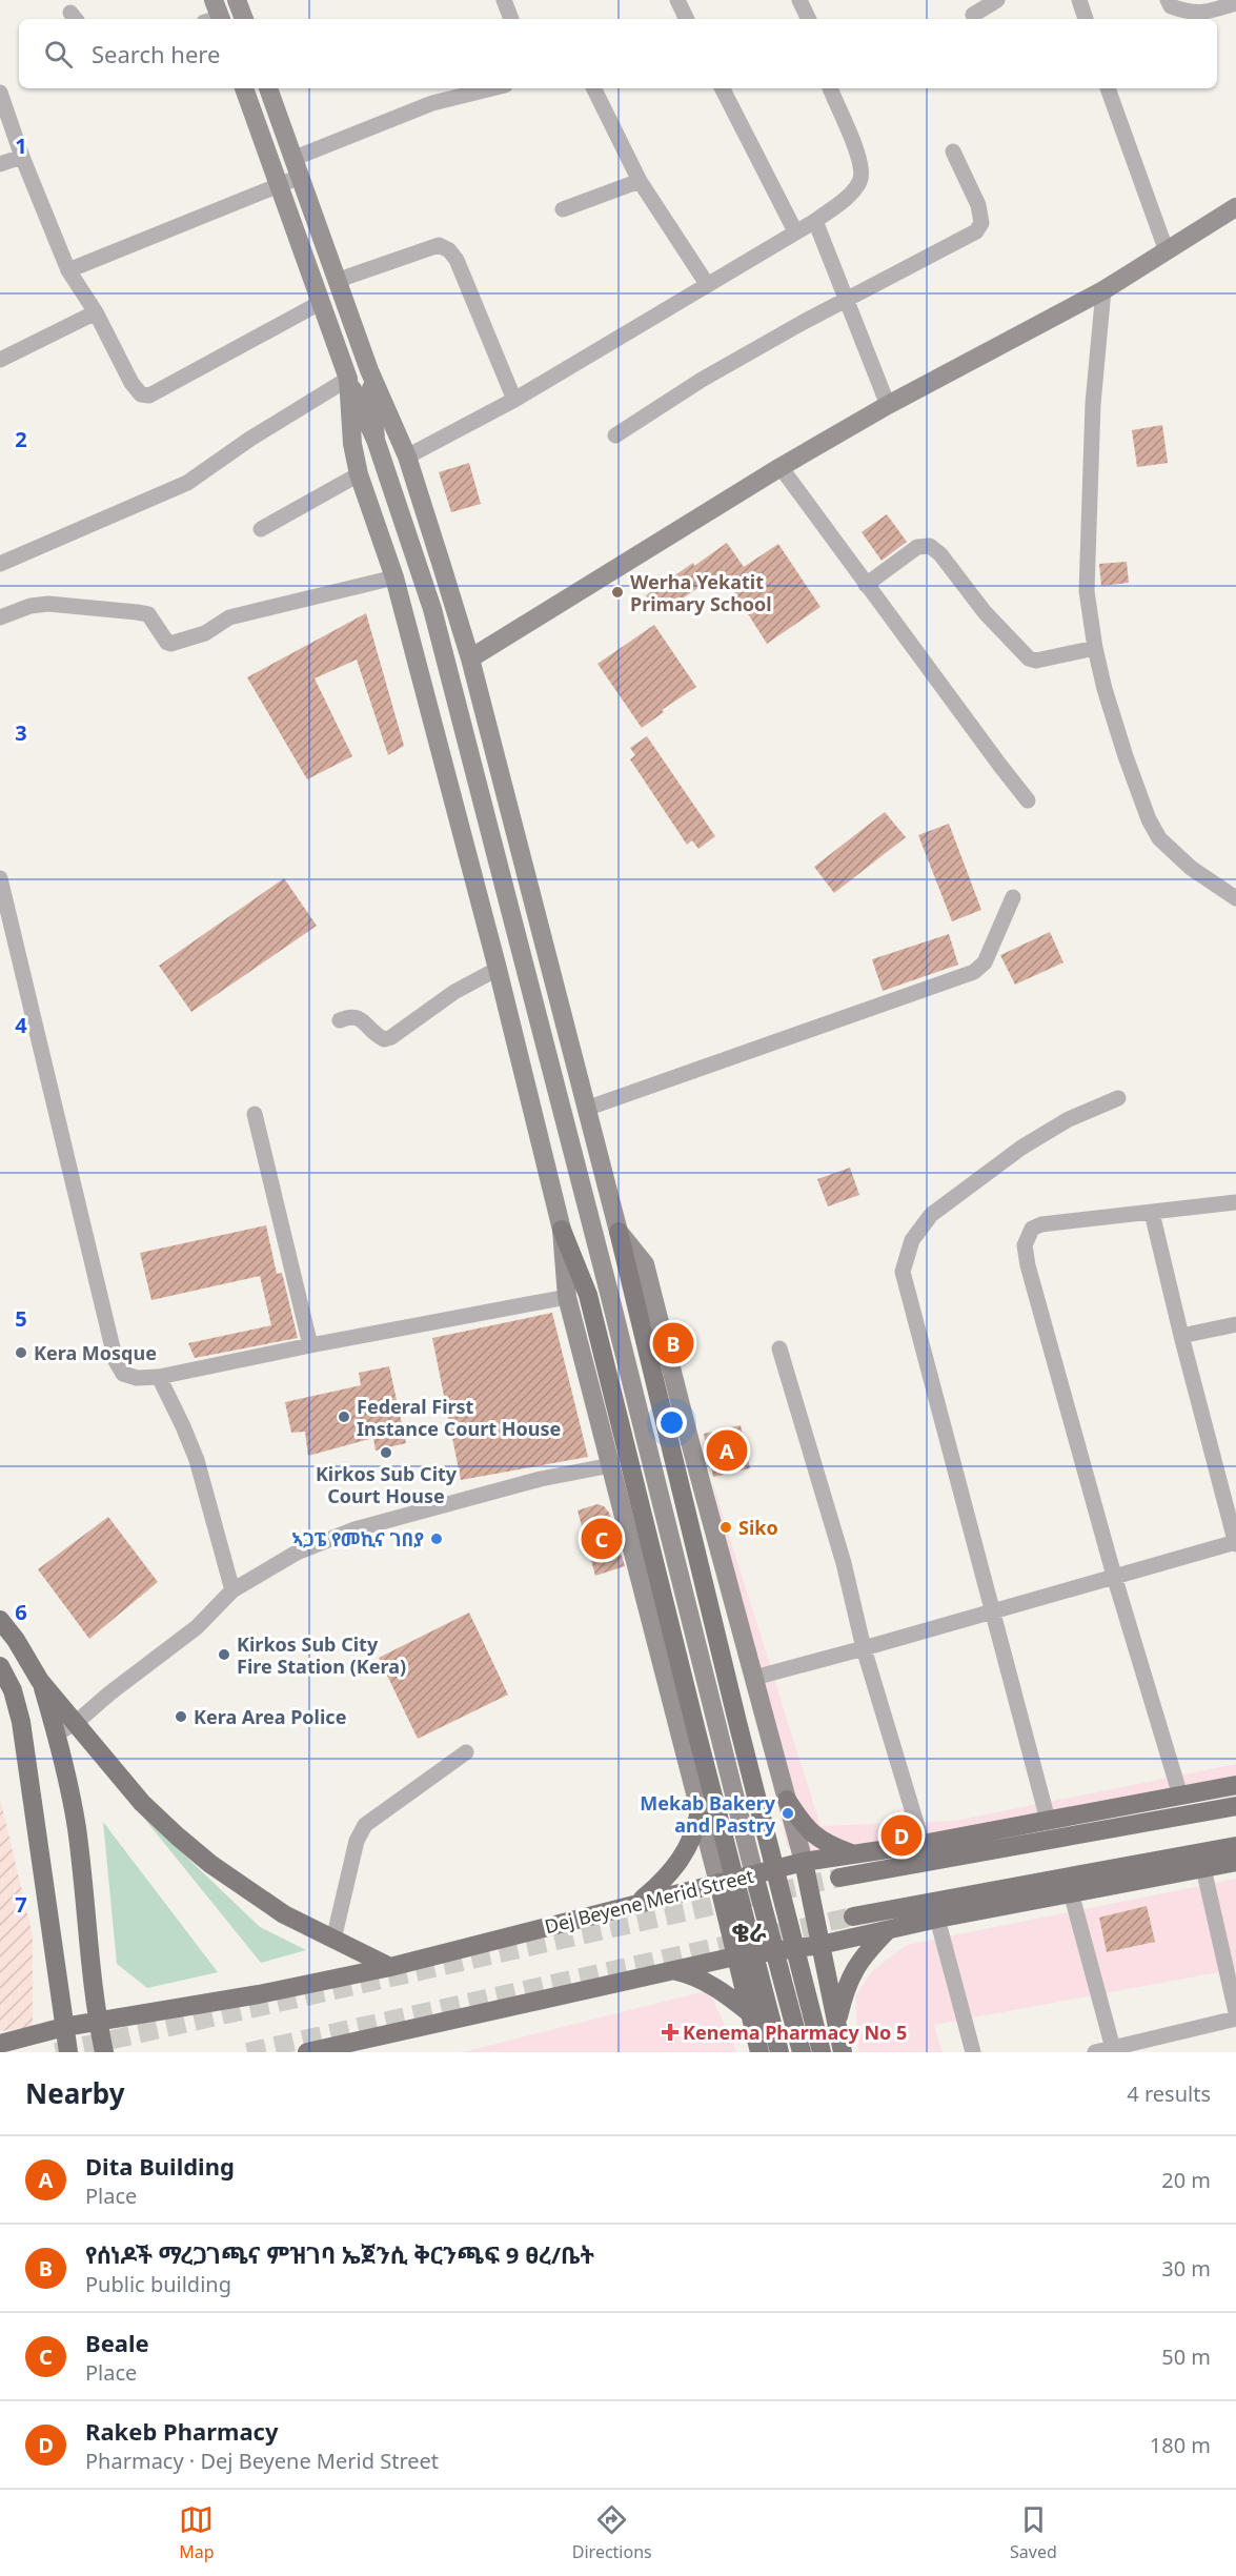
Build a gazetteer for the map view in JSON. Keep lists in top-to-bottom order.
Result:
{
  "streets": {
    "main road": ["Dej Beyene Merid Street"]
  },
  "districts": ["ቄራ"],
  "places": {
    "other": [
      "Werha Yekatit Primary School",
      "Kera Mosque",
      "Federal First Instance Court House",
      "Kirkos Sub City Court House",
      "Siko",
      "ኣጋፔ የመኪና ገበያ",
      "Kirkos Sub City Fire Station (Kera)",
      "Kera Area Police",
      "Mekab Bakery and Pastry"
    ],
    "health": ["Kenema Pharmacy No 5"]
  },
  "page": {
    "search": "Search here",
    "pins": [
      "B",
      "A",
      "C",
      "D"
    ],
    "heading": ["Nearby", "4 results"],
    "list": [
      {
        "mark": "A",
        "name": "Dita Building",
        "note": "Place",
        "value": "20 m"
      },
      {
        "mark": "B",
        "name": "የሰነዶች ማረጋገጫና ምዝገባ ኤጀንሲ ቅርንጫፍ 9 ፀረ/ቤት",
        "note": "Public building",
        "value": "30 m"
      },
      {
        "mark": "C",
        "name": "Beale",
        "note": "Place",
        "value": "50 m"
      },
      {
        "mark": "D",
        "name": "Rakeb Pharmacy",
        "note": "Pharmacy · Dej Beyene Merid Street",
        "value": "180 m"
      }
    ],
    "nav": ["Map", "Directions", "Saved"]
  },
  "grid": {
    "rows": [
      "1",
      "2",
      "3",
      "4",
      "5",
      "6",
      "7"
    ]
  }
}
